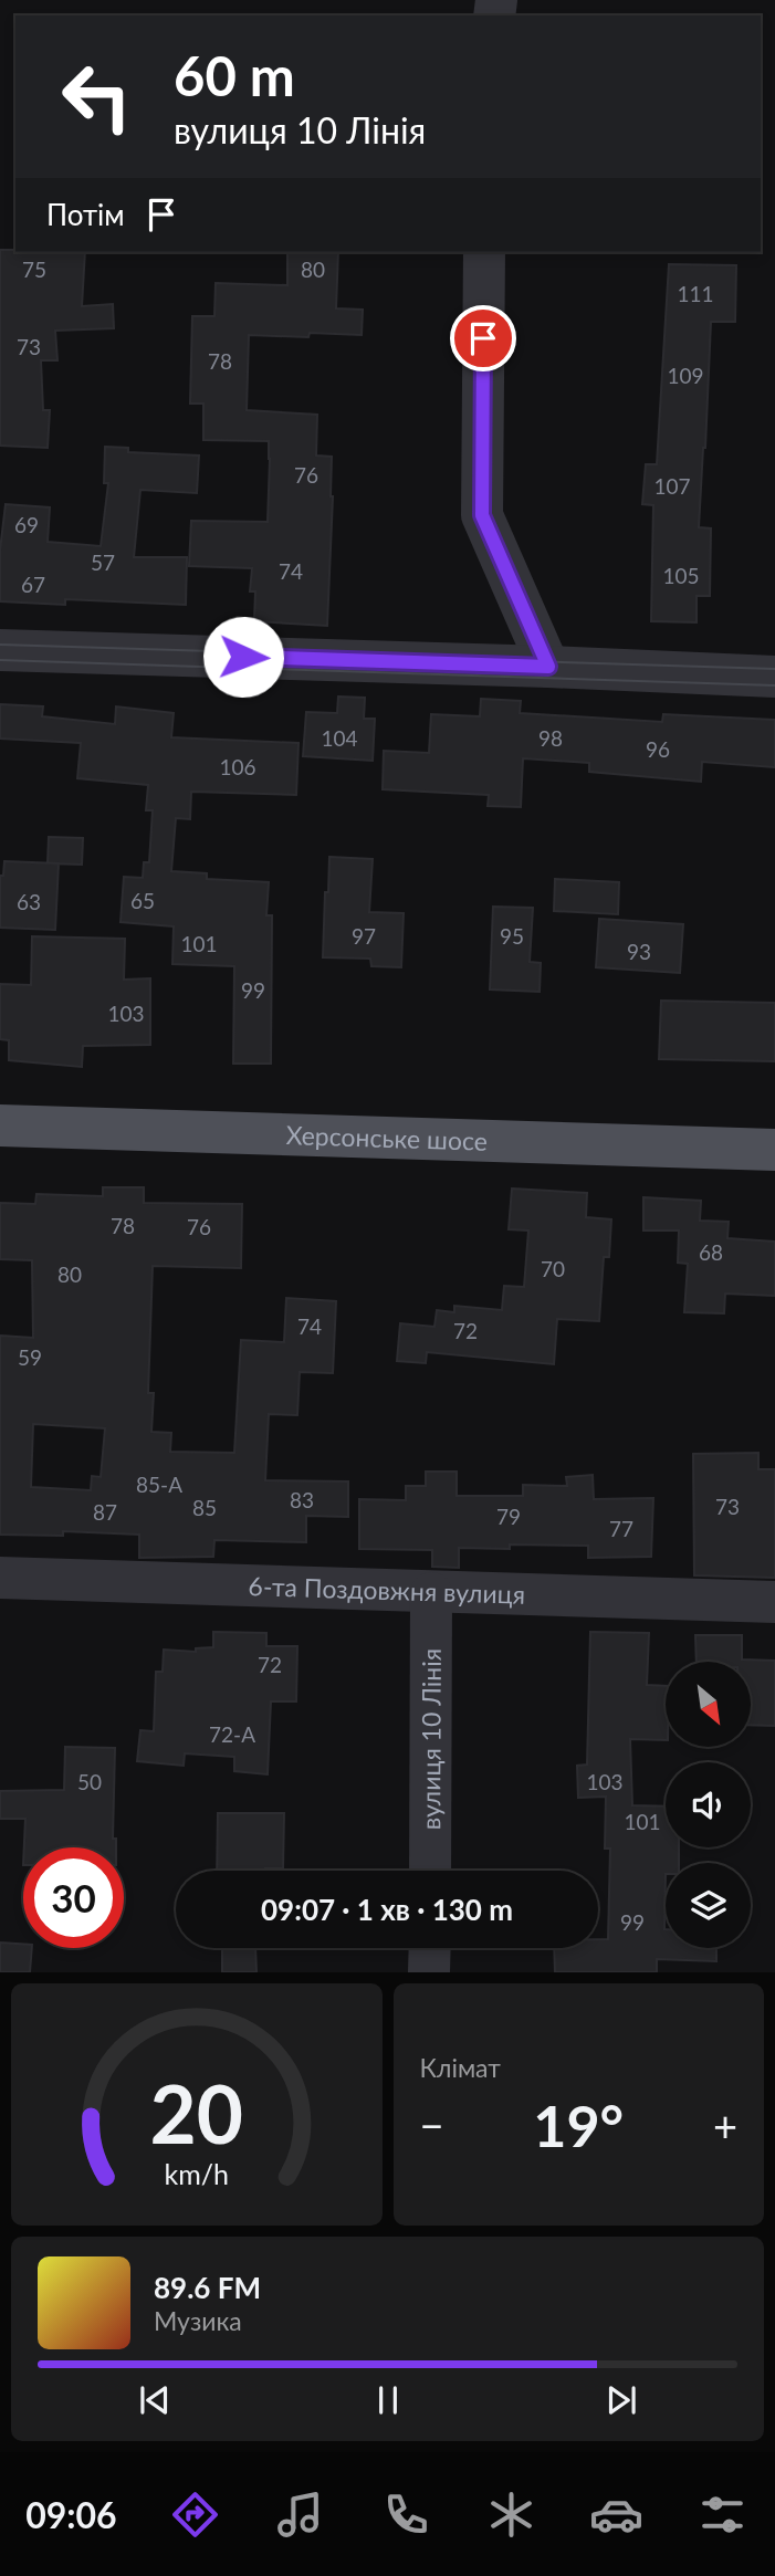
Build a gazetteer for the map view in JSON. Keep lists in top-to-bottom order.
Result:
{
  "streets": {
    "main road": ["Херсонське шосе"],
    "street": ["6-та Поздовжня вулиця", "вулиця 10 Лінія"]
  },
  "crossings": [
    ["6-та Поздовжня вулиця", "вулиця 10 Лінія"]
  ],
  "house_numbers": [
    "75",
    "80",
    "111",
    "73",
    "78",
    "109",
    "76",
    "107",
    "69",
    "57",
    "74",
    "105",
    "67",
    "104",
    "98",
    "96",
    "106",
    "65",
    "63",
    "97",
    "95",
    "101",
    "93",
    "99",
    "103",
    "78",
    "76",
    "68",
    "70",
    "80",
    "74",
    "72",
    "59",
    "85-А",
    "83",
    "73",
    "85",
    "87",
    "79",
    "77",
    "72",
    "72-А",
    "50",
    "103",
    "101",
    "99"
  ],
  "north": "bottom right",
  "page": {
    "turn": ["60 m", "вулиця 10 Лінія"],
    "then": "Потім",
    "limit": "30",
    "trip": "09:07 · 1 хв · 130 m",
    "tile": "Клімат",
    "heat": ["−", "19°", "+"],
    "song": ["89.6 FM", "Музика"],
    "tabs": "09:06",
    "gauge": ["20", "km/h"]
  }
}
